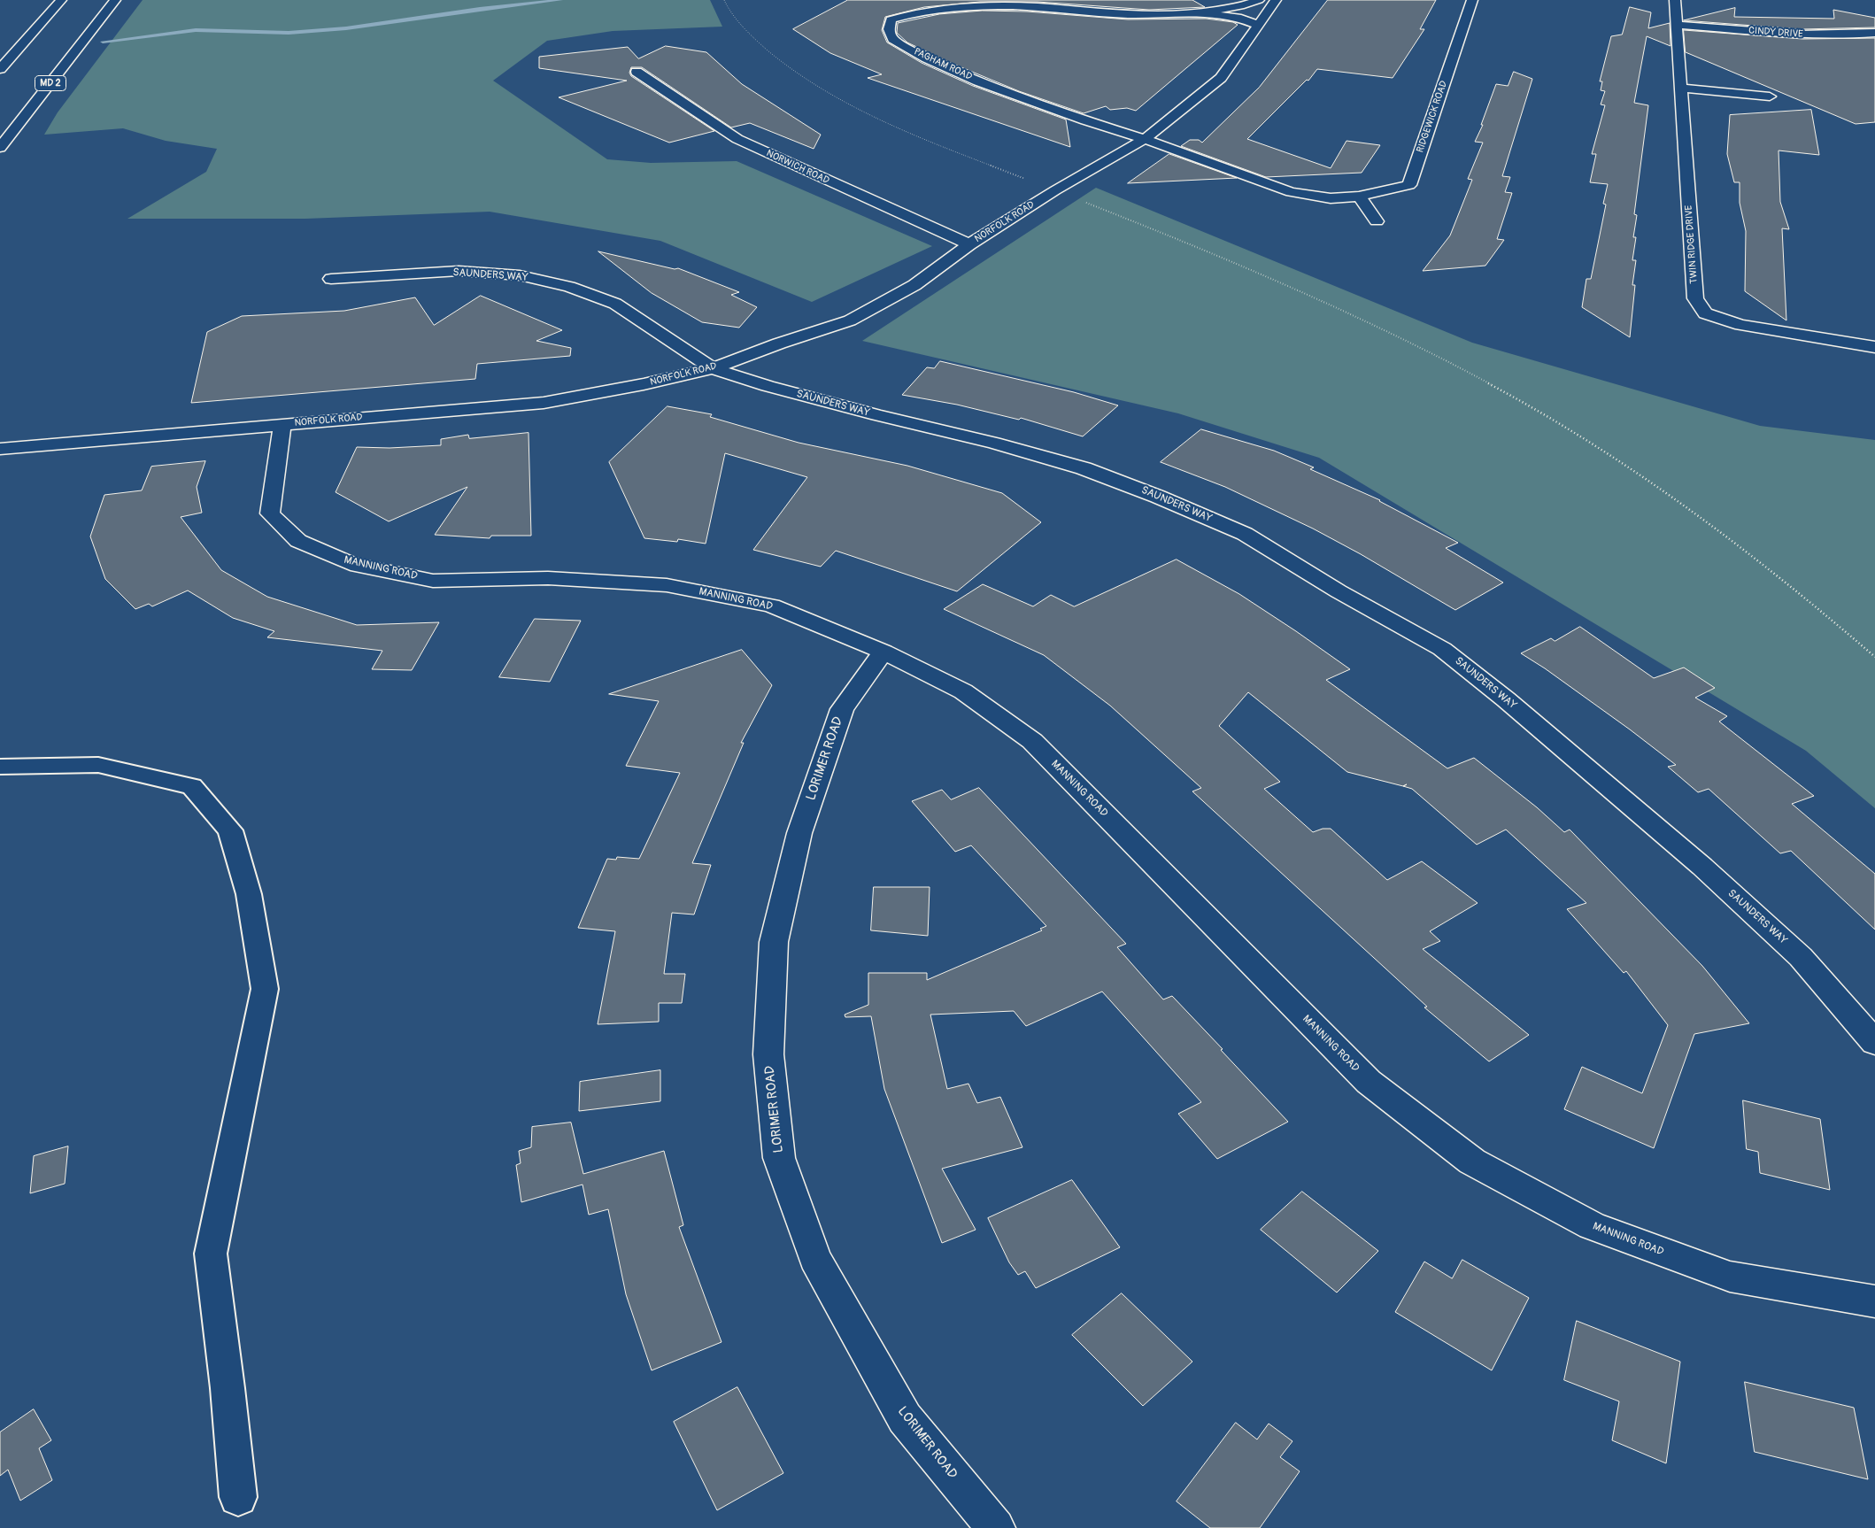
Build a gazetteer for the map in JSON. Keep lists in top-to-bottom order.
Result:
{
  "streets": {
    "street": [
      "CINDY DRIVE",
      "PAGHAM ROAD",
      "MD 2",
      "RIDGEWICK ROAD",
      "NORWICH ROAD",
      "NORFOLK ROAD",
      "TWIN RIDGE DRIVE",
      "SAUNDERS WAY",
      "MANNING ROAD",
      "LORIMER ROAD"
    ]
  },
  "crossings": [
    ["CINDY DRIVE", "TWIN RIDGE DRIVE"],
    ["PAGHAM ROAD", "RIDGEWICK ROAD"],
    ["PAGHAM ROAD", "NORFOLK ROAD"],
    ["RIDGEWICK ROAD", "NORFOLK ROAD"],
    ["NORWICH ROAD", "NORFOLK ROAD"],
    ["NORFOLK ROAD", "SAUNDERS WAY"],
    ["NORFOLK ROAD", "MANNING ROAD"],
    ["MANNING ROAD", "LORIMER ROAD"]
  ]
}
